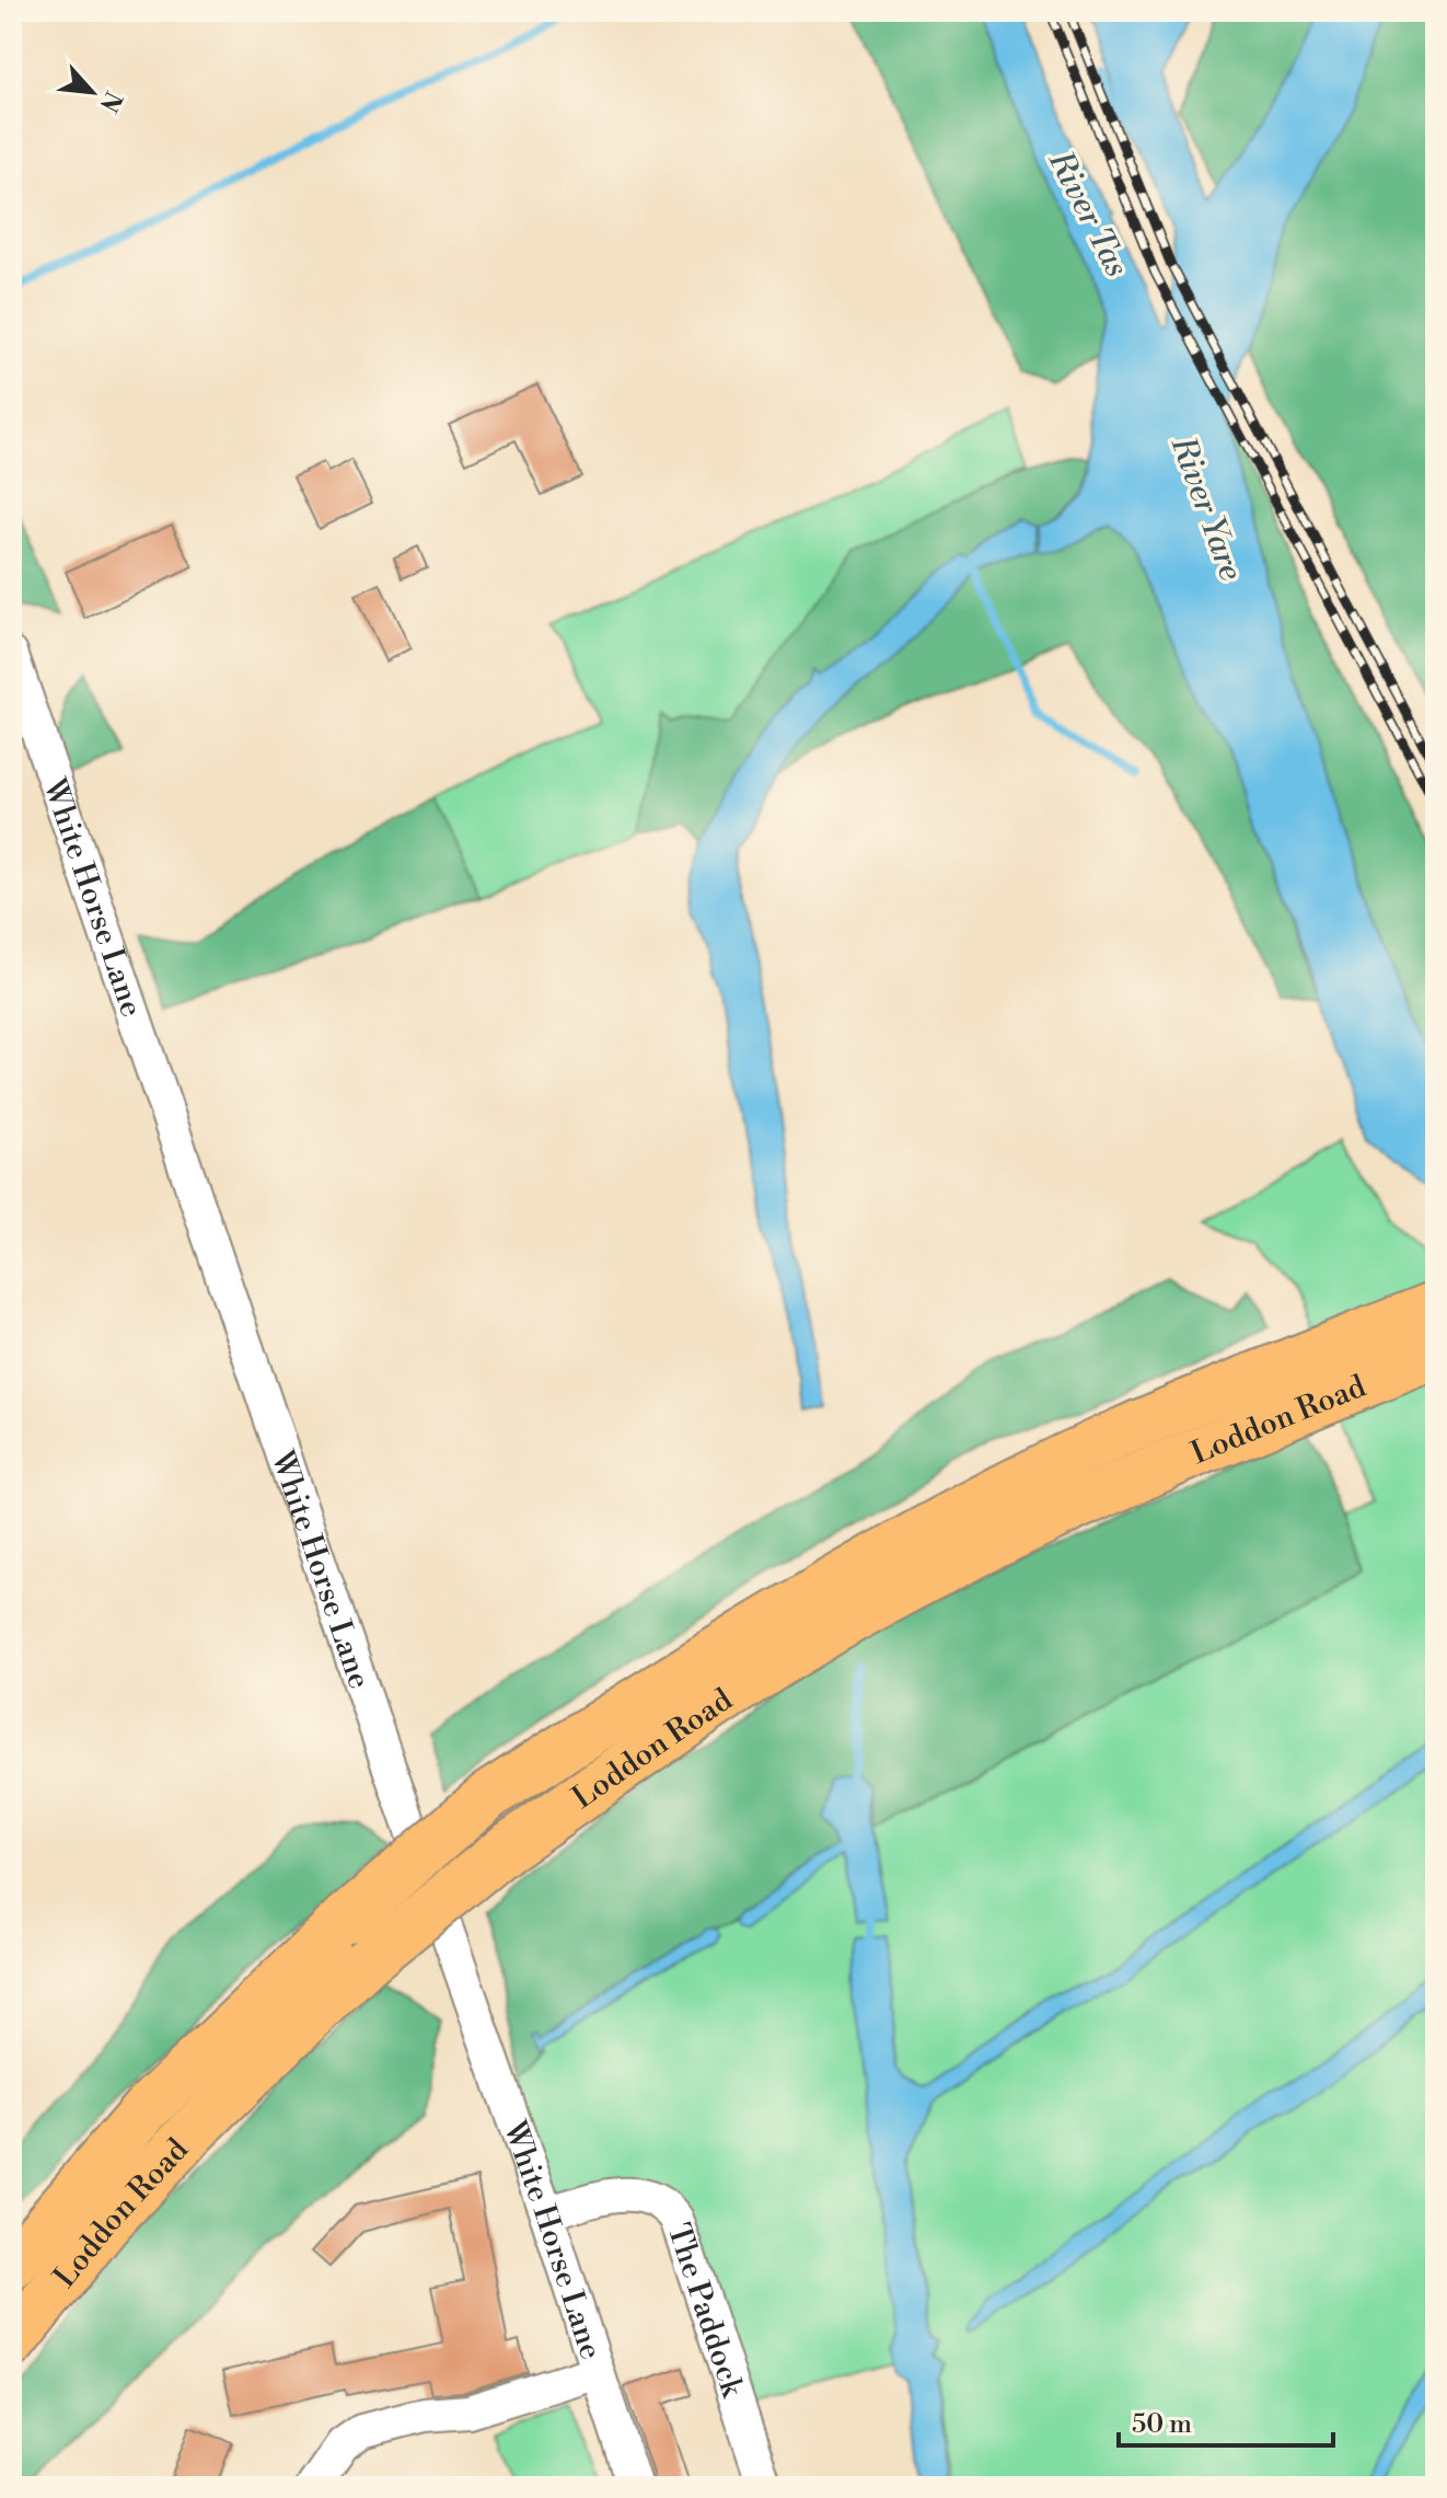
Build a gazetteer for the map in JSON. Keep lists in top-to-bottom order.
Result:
{
  "streets": {
    "highway": ["Loddon Road"],
    "street": ["White Horse Lane", "The Paddock"]
  },
  "crossings": [
    ["White Horse Lane", "The Paddock"]
  ],
  "water": ["River Tas", "River Yare"],
  "scale_bar": "50 m",
  "north": "bottom right"
}
